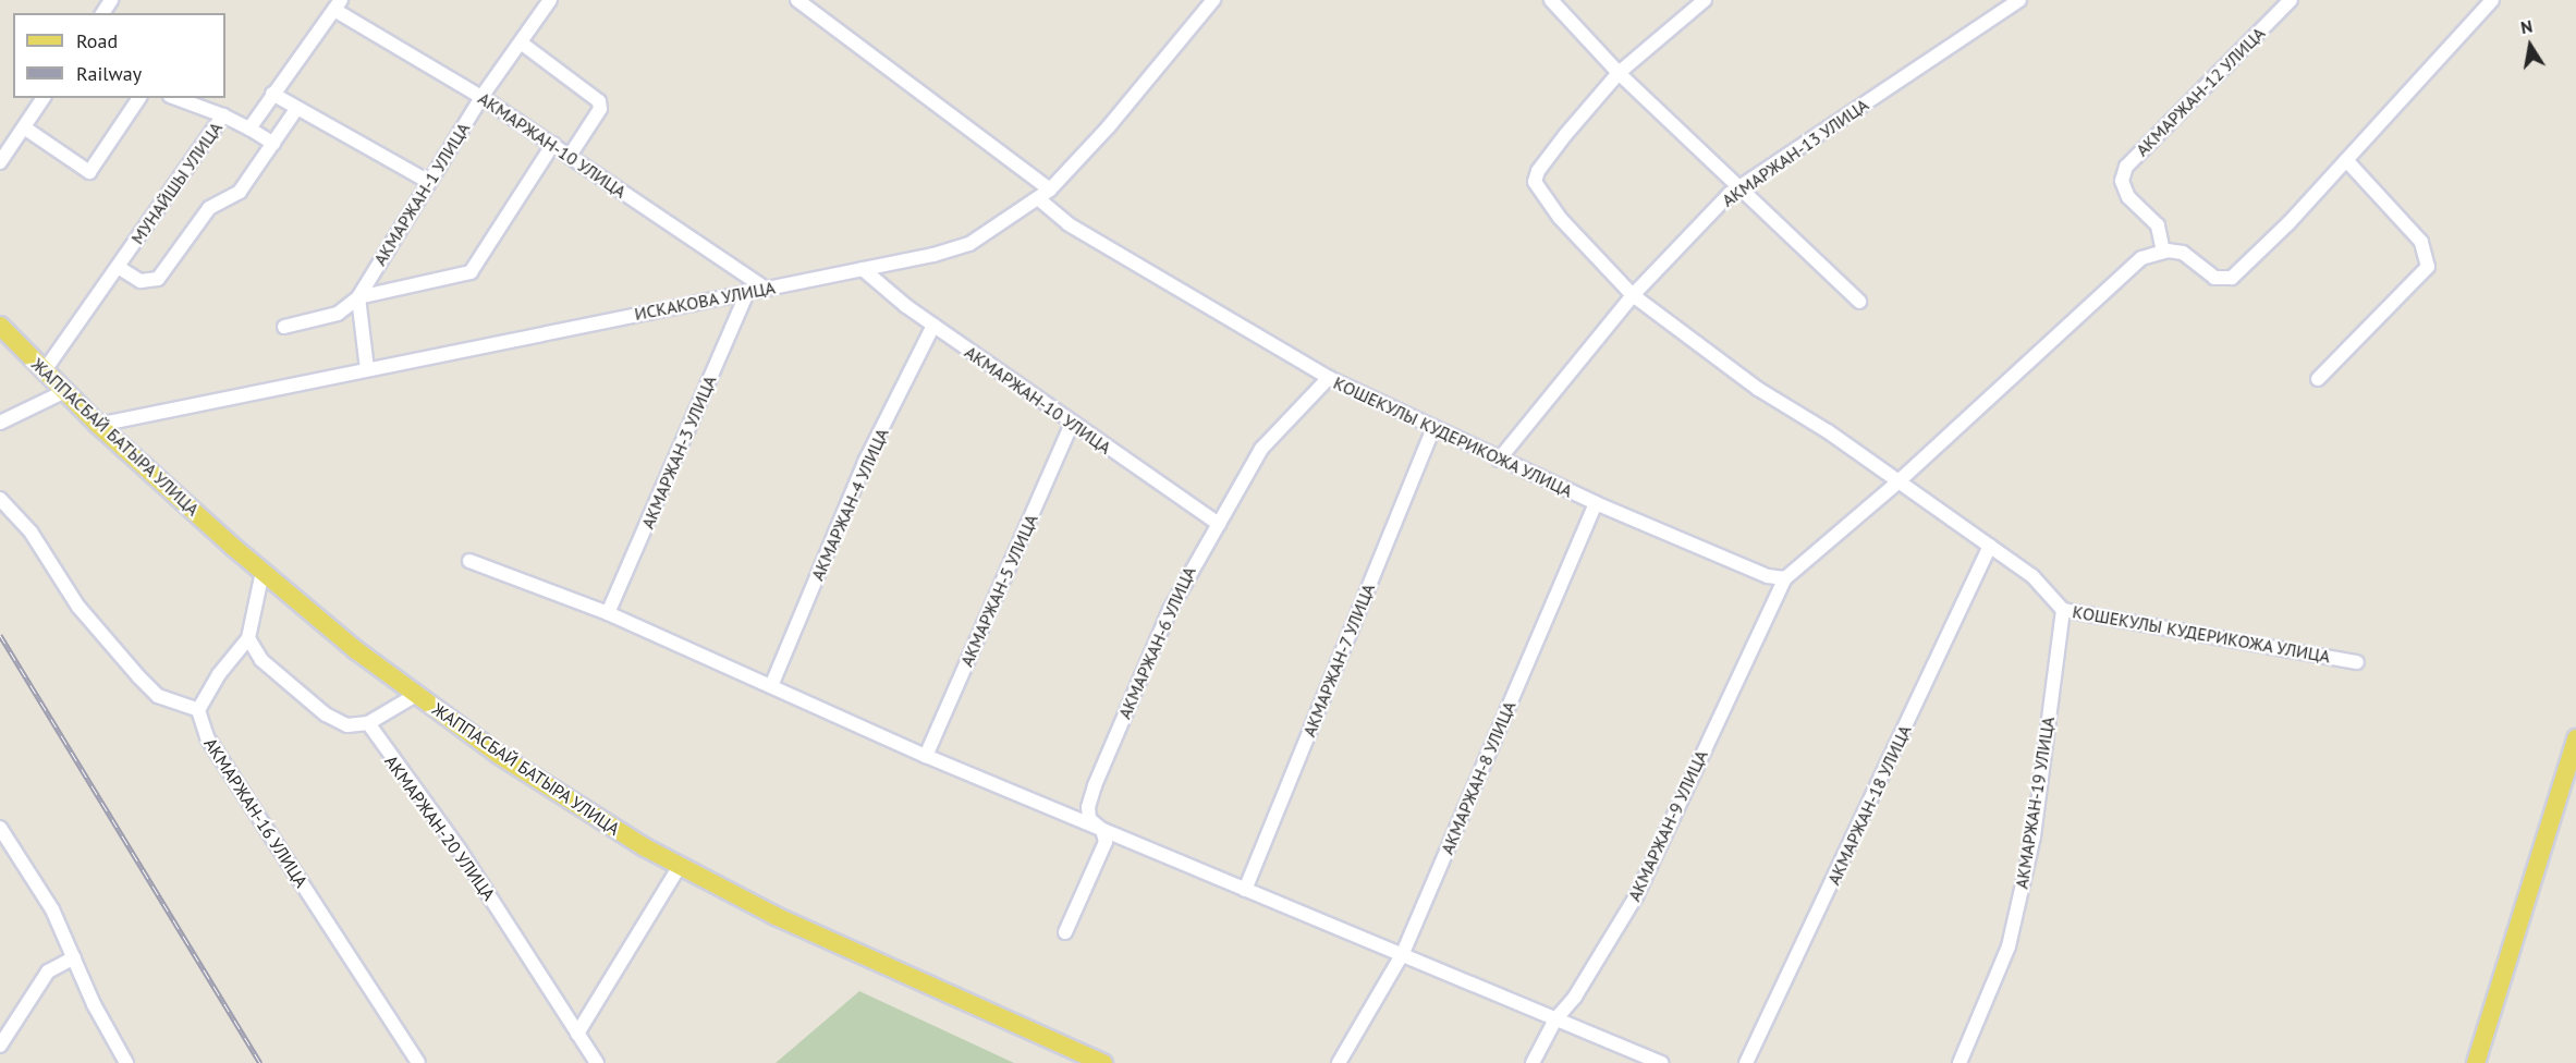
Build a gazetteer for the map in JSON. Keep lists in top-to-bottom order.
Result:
{
  "streets": {
    "main road": ["ЖАППАСБАЙ БАТЫРА УЛИЦА"],
    "street": [
      "АКМАРЖАН-12 УЛИЦА",
      "АКМАРЖАН-10 УЛИЦА",
      "АКМАРЖАН-13 УЛИЦА",
      "МУНАЙШЫ УЛИЦА",
      "АКМАРЖАН-1 УЛИЦА",
      "ИСКАКОВА УЛИЦА",
      "КОШЕКУЛЫ КУДЕРИКОЖА УЛИЦА",
      "АКМАРЖАН-3 УЛИЦА",
      "АКМАРЖАН-4 УЛИЦА",
      "АКМАРЖАН-5 УЛИЦА",
      "АКМАРЖАН-6 УЛИЦА",
      "АКМАРЖАН-7 УЛИЦА",
      "АКМАРЖАН-8 УЛИЦА",
      "АКМАРЖАН-19 УЛИЦА",
      "АКМАРЖАН-18 УЛИЦА",
      "АКМАРЖАН-16 УЛИЦА",
      "АКМАРЖАН-9 УЛИЦА",
      "АКМАРЖАН-20 УЛИЦА"
    ]
  },
  "crossings": [
    ["АКМАРЖАН-10 УЛИЦА", "МУНАЙШЫ УЛИЦА"],
    ["АКМАРЖАН-10 УЛИЦА", "АКМАРЖАН-1 УЛИЦА"],
    ["АКМАРЖАН-10 УЛИЦА", "ИСКАКОВА УЛИЦА"],
    ["АКМАРЖАН-10 УЛИЦА", "АКМАРЖАН-4 УЛИЦА"],
    ["АКМАРЖАН-10 УЛИЦА", "АКМАРЖАН-5 УЛИЦА"],
    ["АКМАРЖАН-10 УЛИЦА", "АКМАРЖАН-6 УЛИЦА"],
    ["АКМАРЖАН-13 УЛИЦА", "КОШЕКУЛЫ КУДЕРИКОЖА УЛИЦА"],
    ["МУНАЙШЫ УЛИЦА", "ЖАППАСБАЙ БАТЫРА УЛИЦА"],
    ["ИСКАКОВА УЛИЦА", "ЖАППАСБАЙ БАТЫРА УЛИЦА"],
    ["ИСКАКОВА УЛИЦА", "КОШЕКУЛЫ КУДЕРИКОЖА УЛИЦА"],
    ["ИСКАКОВА УЛИЦА", "АКМАРЖАН-3 УЛИЦА"],
    ["КОШЕКУЛЫ КУДЕРИКОЖА УЛИЦА", "АКМАРЖАН-6 УЛИЦА"],
    ["КОШЕКУЛЫ КУДЕРИКОЖА УЛИЦА", "АКМАРЖАН-7 УЛИЦА"],
    ["КОШЕКУЛЫ КУДЕРИКОЖА УЛИЦА", "АКМАРЖАН-8 УЛИЦА"],
    ["КОШЕКУЛЫ КУДЕРИКОЖА УЛИЦА", "АКМАРЖАН-19 УЛИЦА"],
    ["КОШЕКУЛЫ КУДЕРИКОЖА УЛИЦА", "АКМАРЖАН-18 УЛИЦА"],
    ["КОШЕКУЛЫ КУДЕРИКОЖА УЛИЦА", "АКМАРЖАН-9 УЛИЦА"]
  ],
  "legend": ["Road", "Railway"],
  "north": "top"
}
